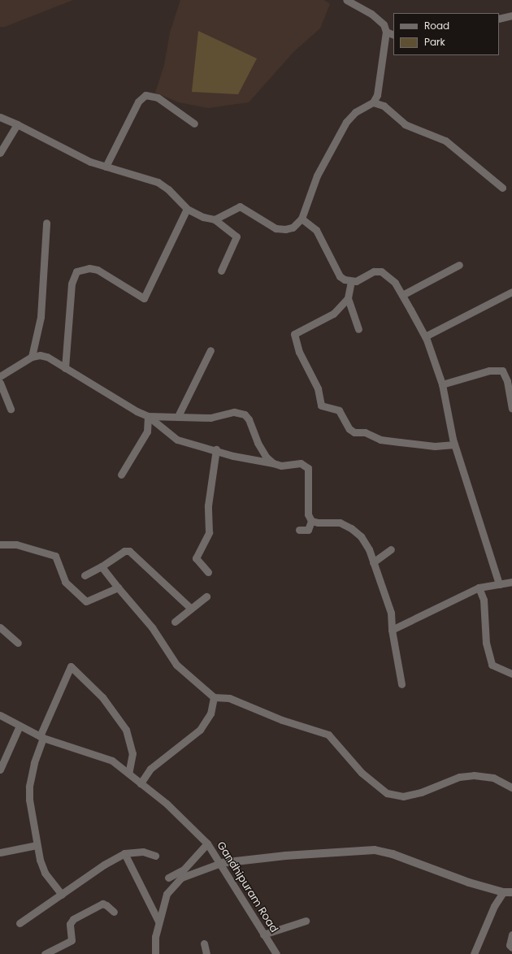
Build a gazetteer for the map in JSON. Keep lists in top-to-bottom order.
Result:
{
  "streets": {
    "street": ["Gandhipuram Road"]
  },
  "legend": ["Road", "Park"]
}
